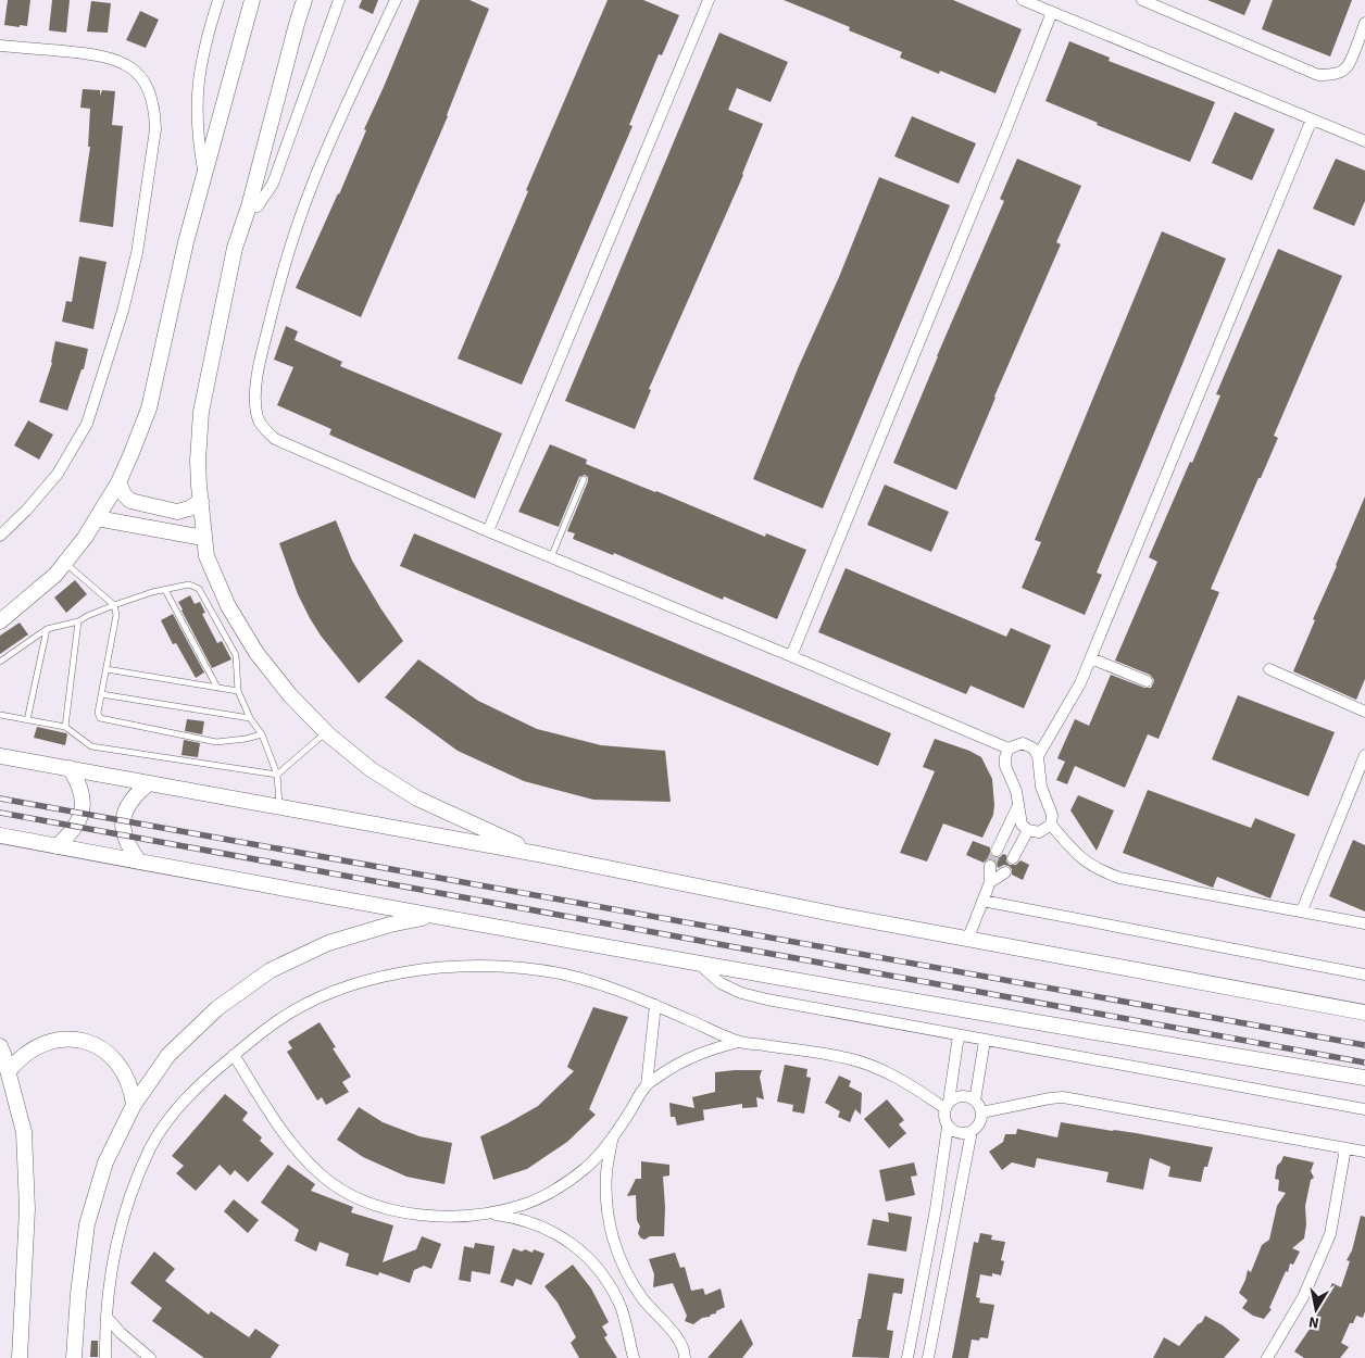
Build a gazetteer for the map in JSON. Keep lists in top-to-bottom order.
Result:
{
  "north": "bottom"
}
